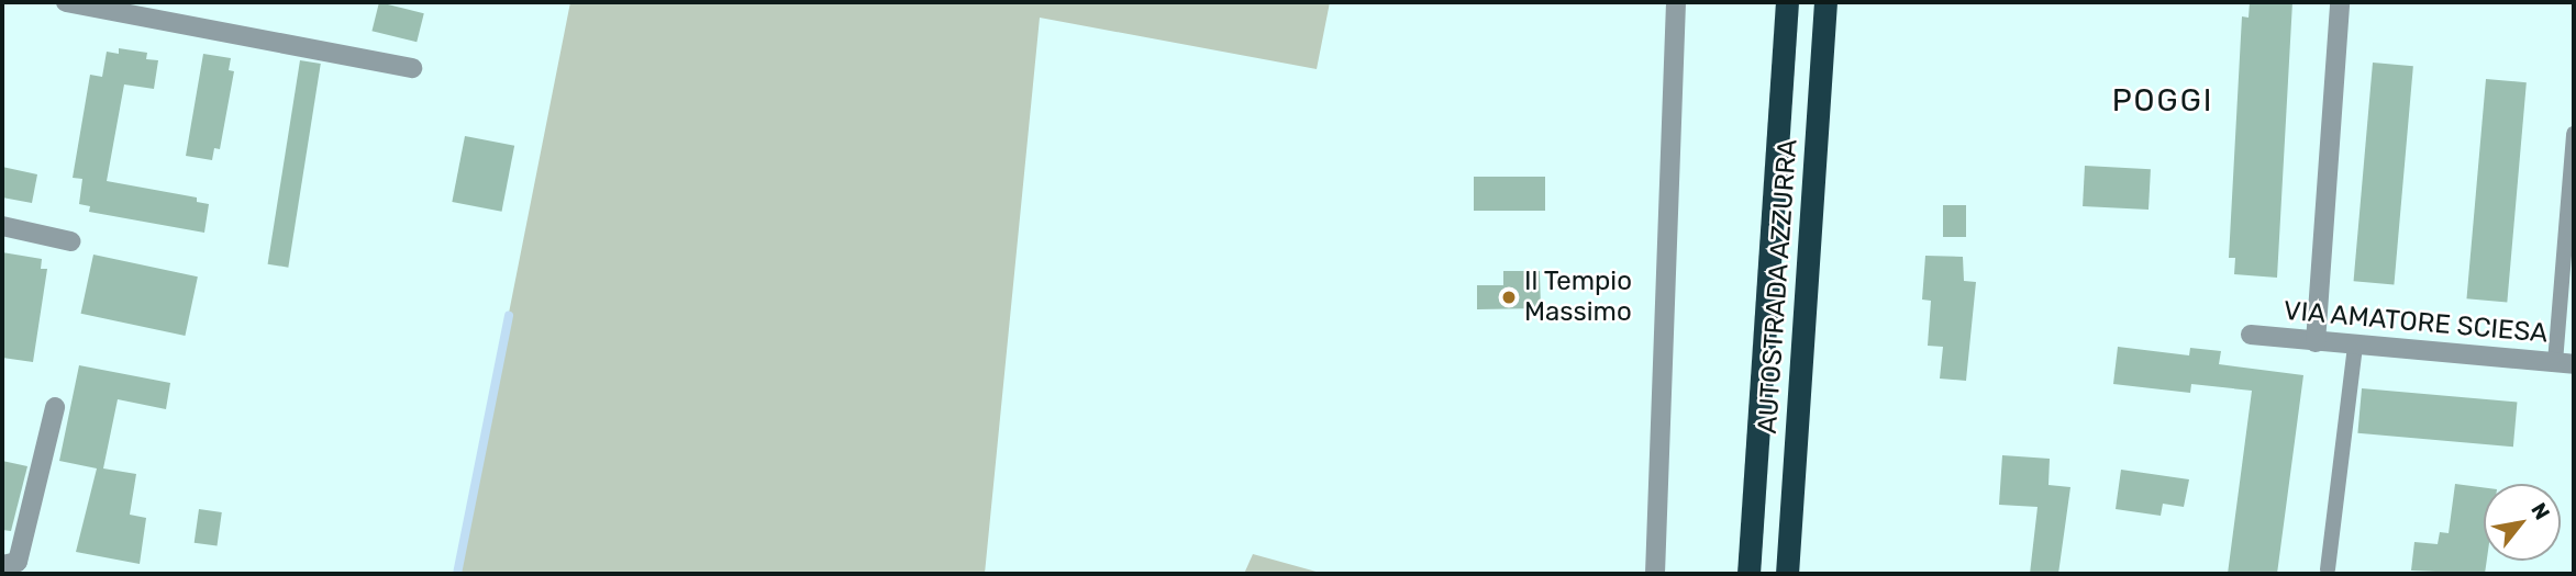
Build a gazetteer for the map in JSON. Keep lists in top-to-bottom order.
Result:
{
  "streets": {
    "highway": ["AUTOSTRADA AZZURRA"],
    "street": ["VIA AMATORE SCIESA"]
  },
  "districts": ["POGGI"],
  "places": ["Il Tempio Massimo"],
  "north": "top right"
}
